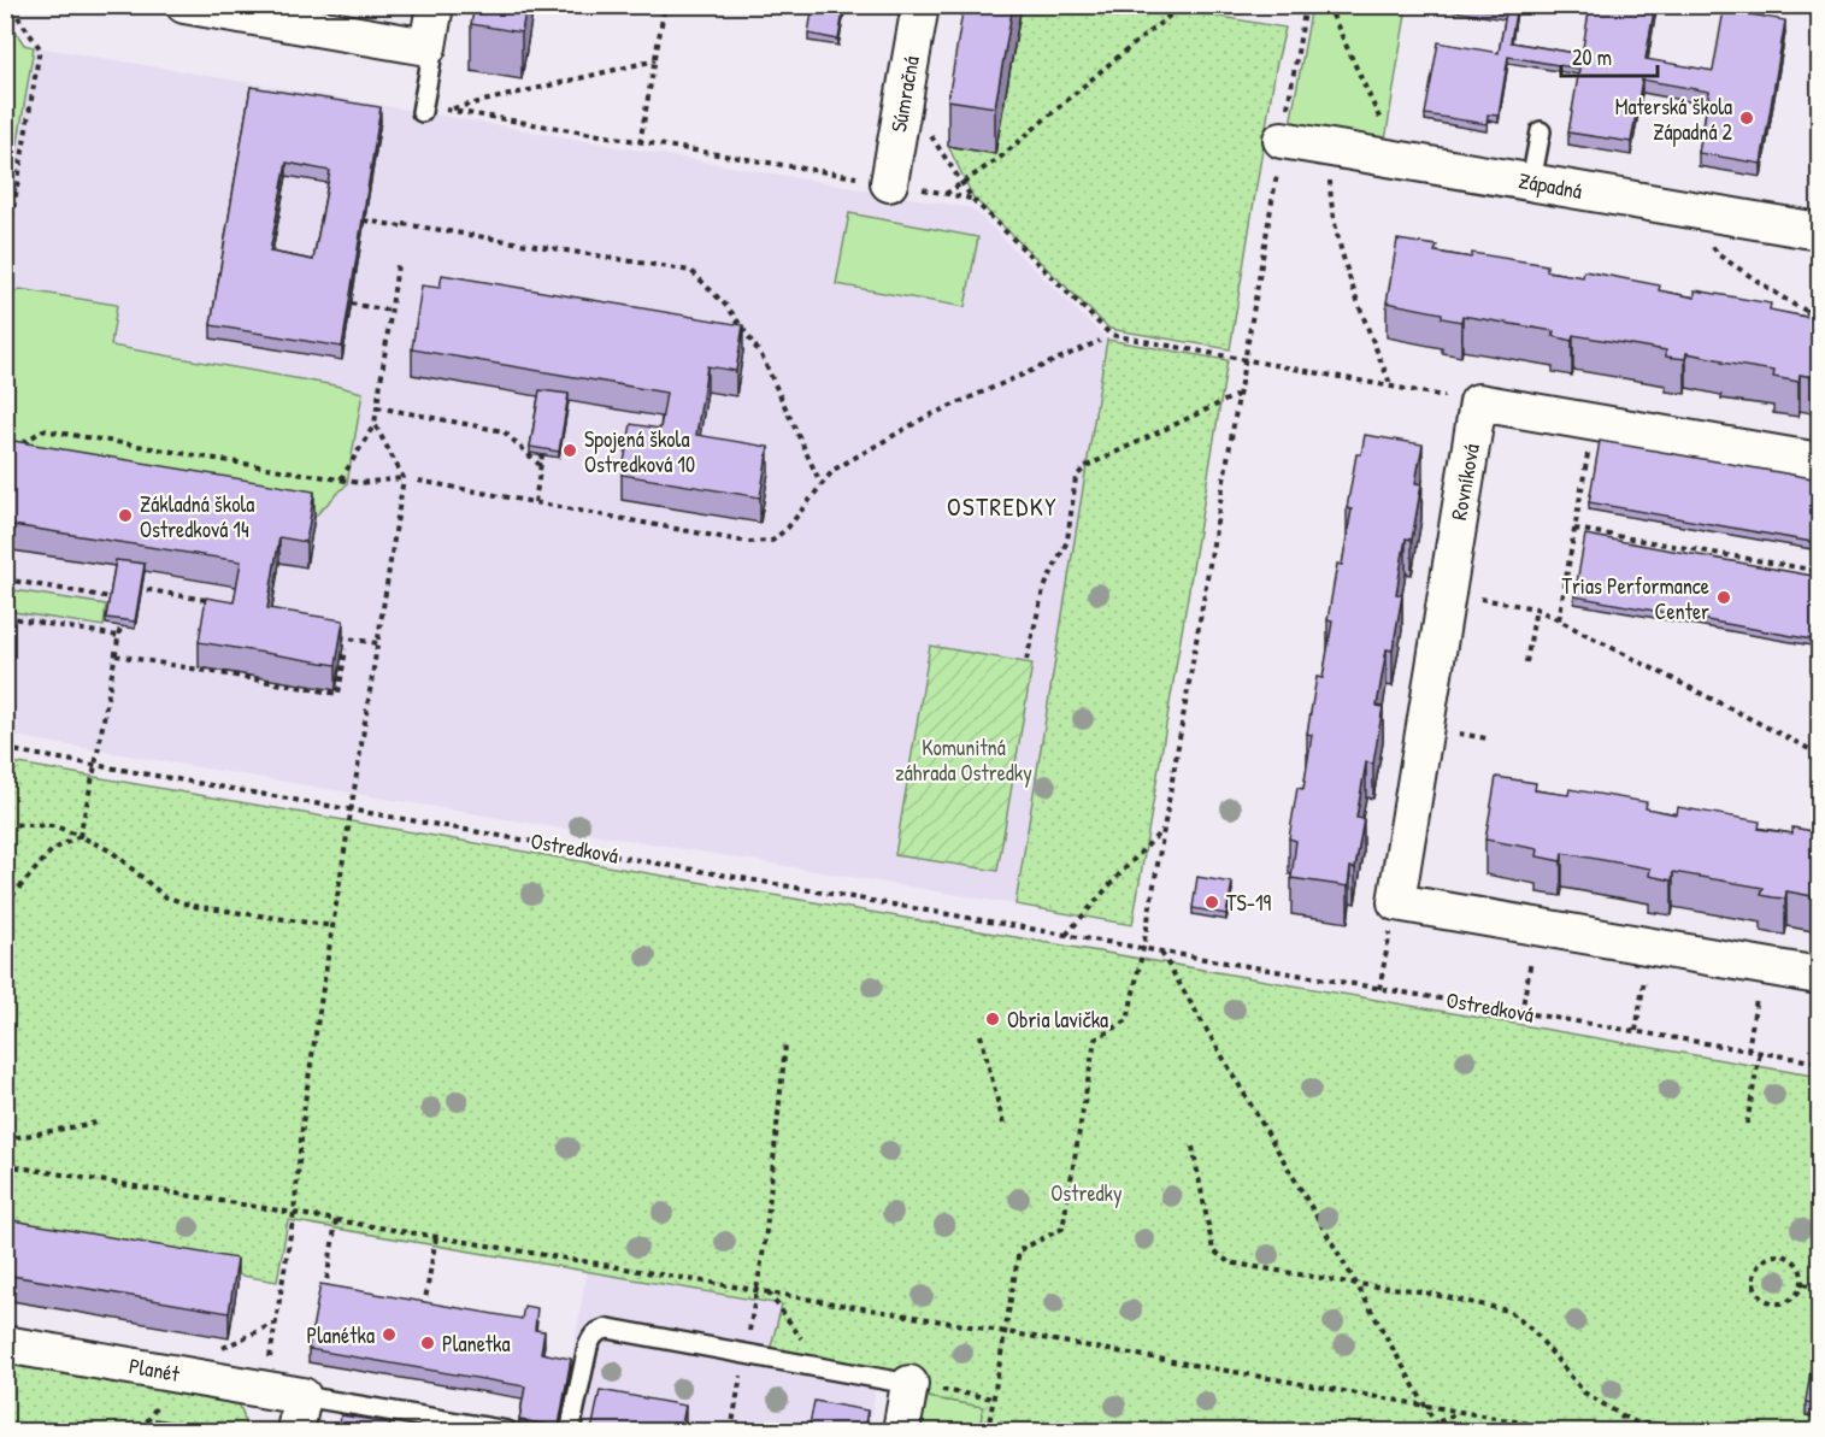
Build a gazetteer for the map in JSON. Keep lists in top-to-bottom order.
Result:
{
  "streets": {
    "street": [
      "Súmračná",
      "Západná",
      "Rovníková",
      "Planét"
    ],
    "path": ["Ostredková"]
  },
  "districts": ["OSTREDKY"],
  "parks": ["Komunitná záhrada Ostredky", "Ostredky"],
  "places": [
    "Materská škola Západná 2",
    "Spojená škola Ostredková 10",
    "Základná škola Ostredková 14",
    "Trias Performance Center",
    "TS-19",
    "Obria lavička",
    "Planétka",
    "Planetka"
  ],
  "scale_bar": "20 m"
}
